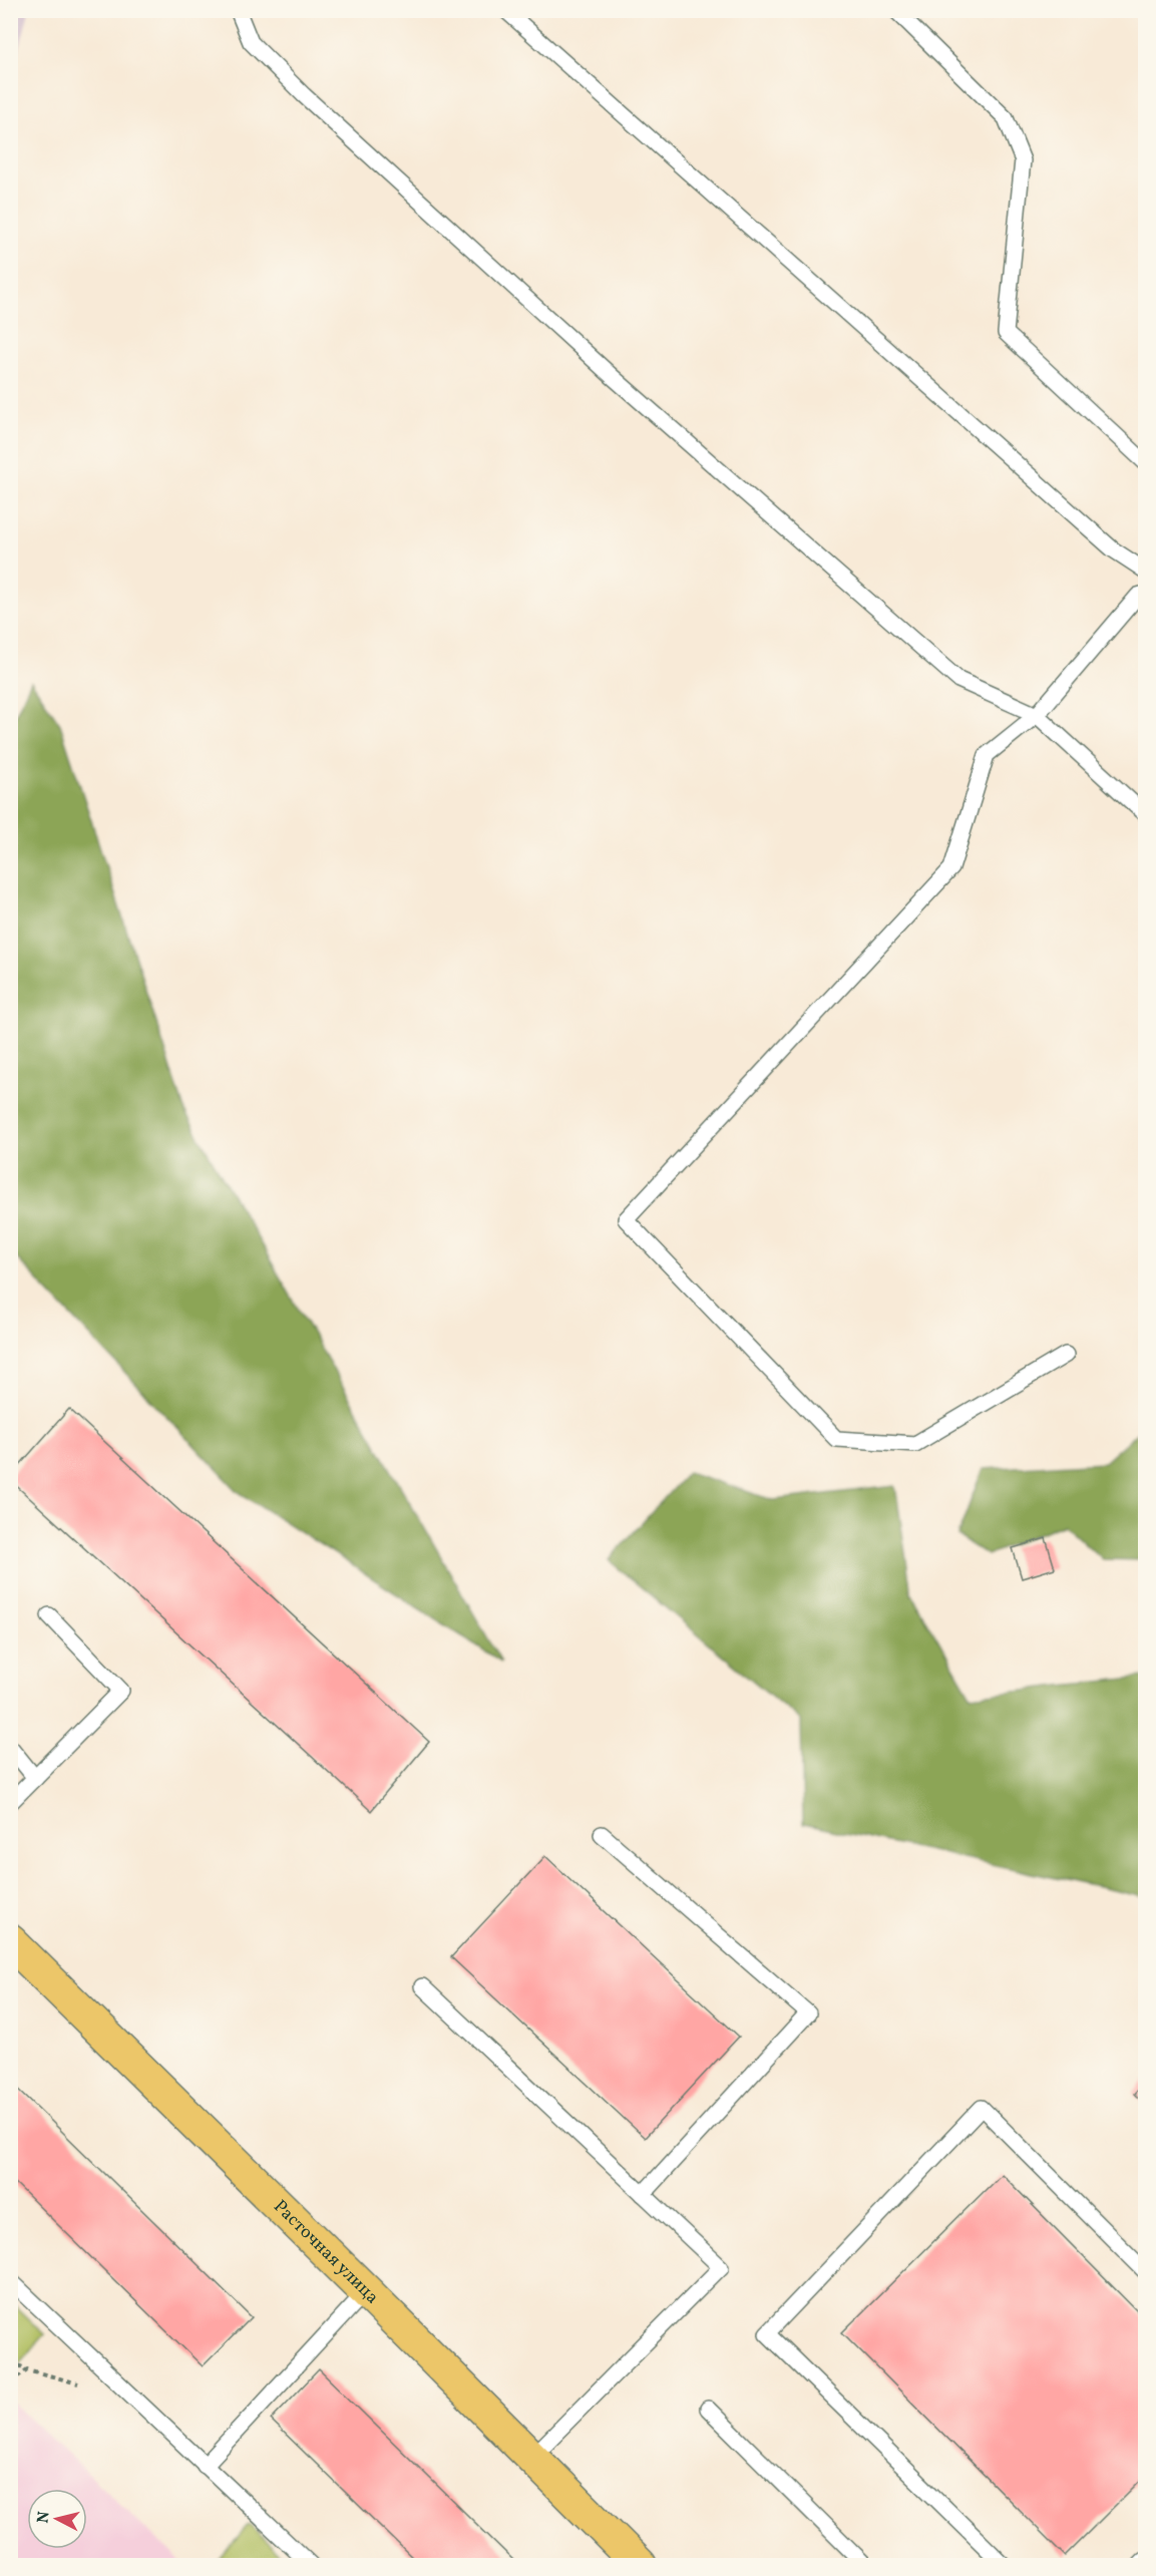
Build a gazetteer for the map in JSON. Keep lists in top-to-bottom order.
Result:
{
  "streets": {
    "main road": ["Расточная улица"]
  },
  "north": "left"
}
